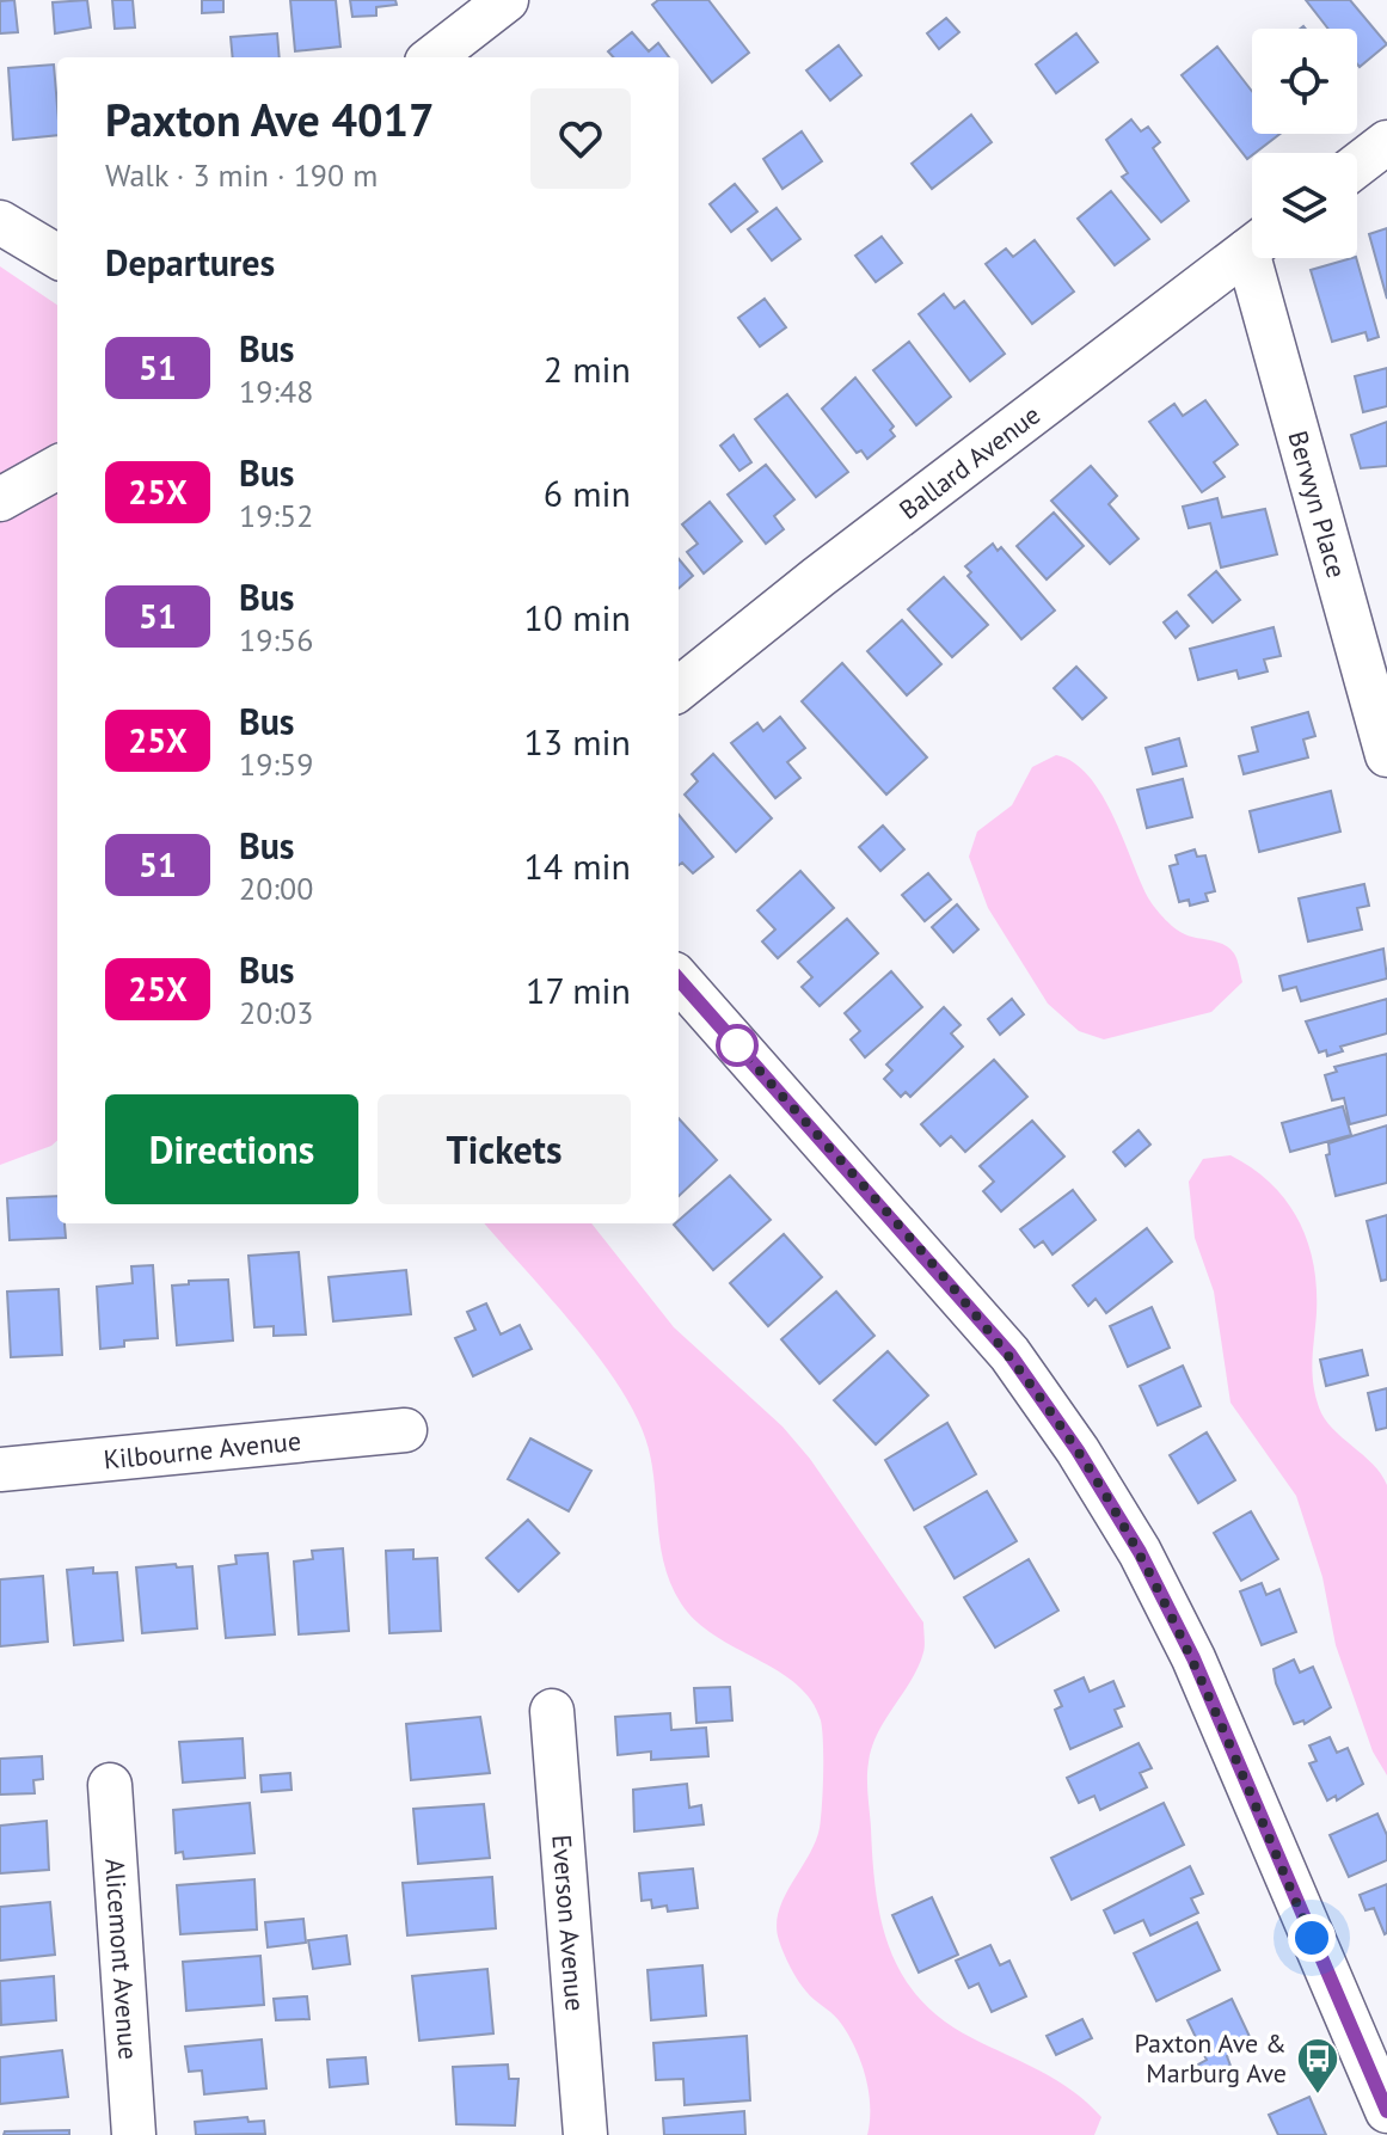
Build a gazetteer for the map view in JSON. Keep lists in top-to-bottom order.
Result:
{
  "streets": {
    "street": [
      "Ballard Avenue",
      "Berwyn Place",
      "Kilbourne Avenue",
      "Everson Avenue",
      "Alicemont Avenue"
    ]
  },
  "places": {
    "bus stop": ["Paxton Ave & Marburg Ave"]
  },
  "lines": ["bus line 51"],
  "page": {
    "heading": [
      ["Paxton Ave 4017", "Walk · 3 min · 190 m"],
      "Departures"
    ],
    "list": [
      {
        "mark": "51",
        "name": "Bus",
        "note": "19:48",
        "value": "2 min"
      },
      {
        "mark": "25X",
        "name": "Bus",
        "note": "19:52",
        "value": "6 min"
      },
      {
        "mark": "51",
        "name": "Bus",
        "note": "19:56",
        "value": "10 min"
      },
      {
        "mark": "25X",
        "name": "Bus",
        "note": "19:59",
        "value": "13 min"
      },
      {
        "mark": "51",
        "name": "Bus",
        "note": "20:00",
        "value": "14 min"
      },
      {
        "mark": "25X",
        "name": "Bus",
        "note": "20:03",
        "value": "17 min"
      }
    ],
    "buttons": ["Directions", "Tickets"]
  }
}
